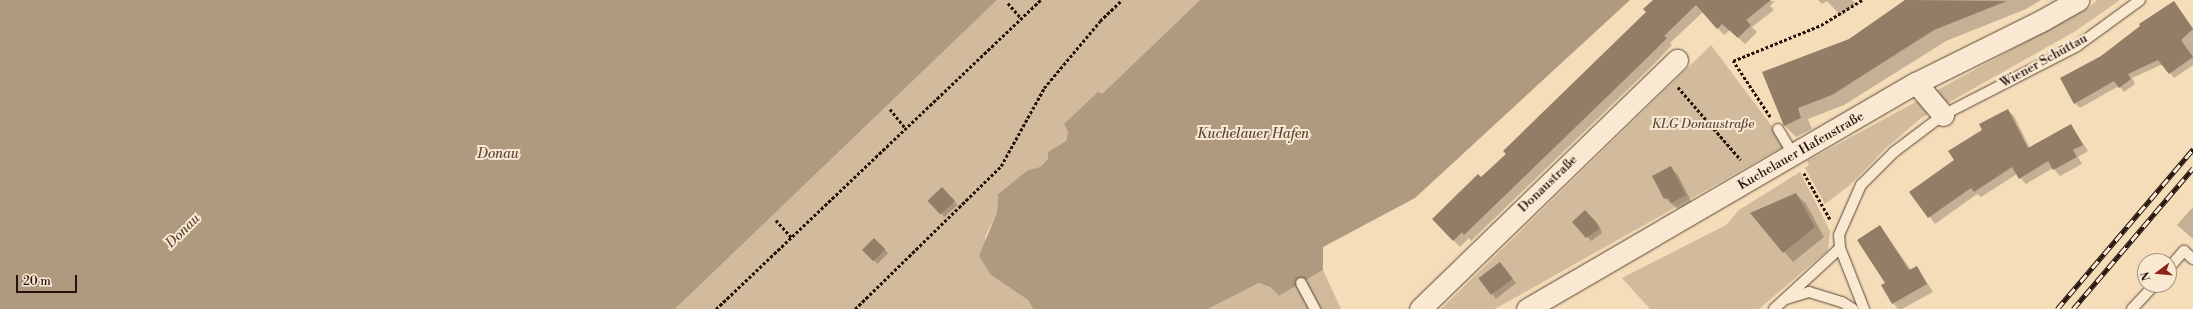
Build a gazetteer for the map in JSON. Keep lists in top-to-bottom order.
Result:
{
  "streets": {
    "street": ["Kuchelauer Hafenstraße", "Donaustraße"],
    "lane": ["Wiener Schüttau"]
  },
  "water": ["Kuchelauer Hafen", "Donau"],
  "parks": ["KLG Donaustraße"],
  "scale_bar": "20 m",
  "north": "left"
}
